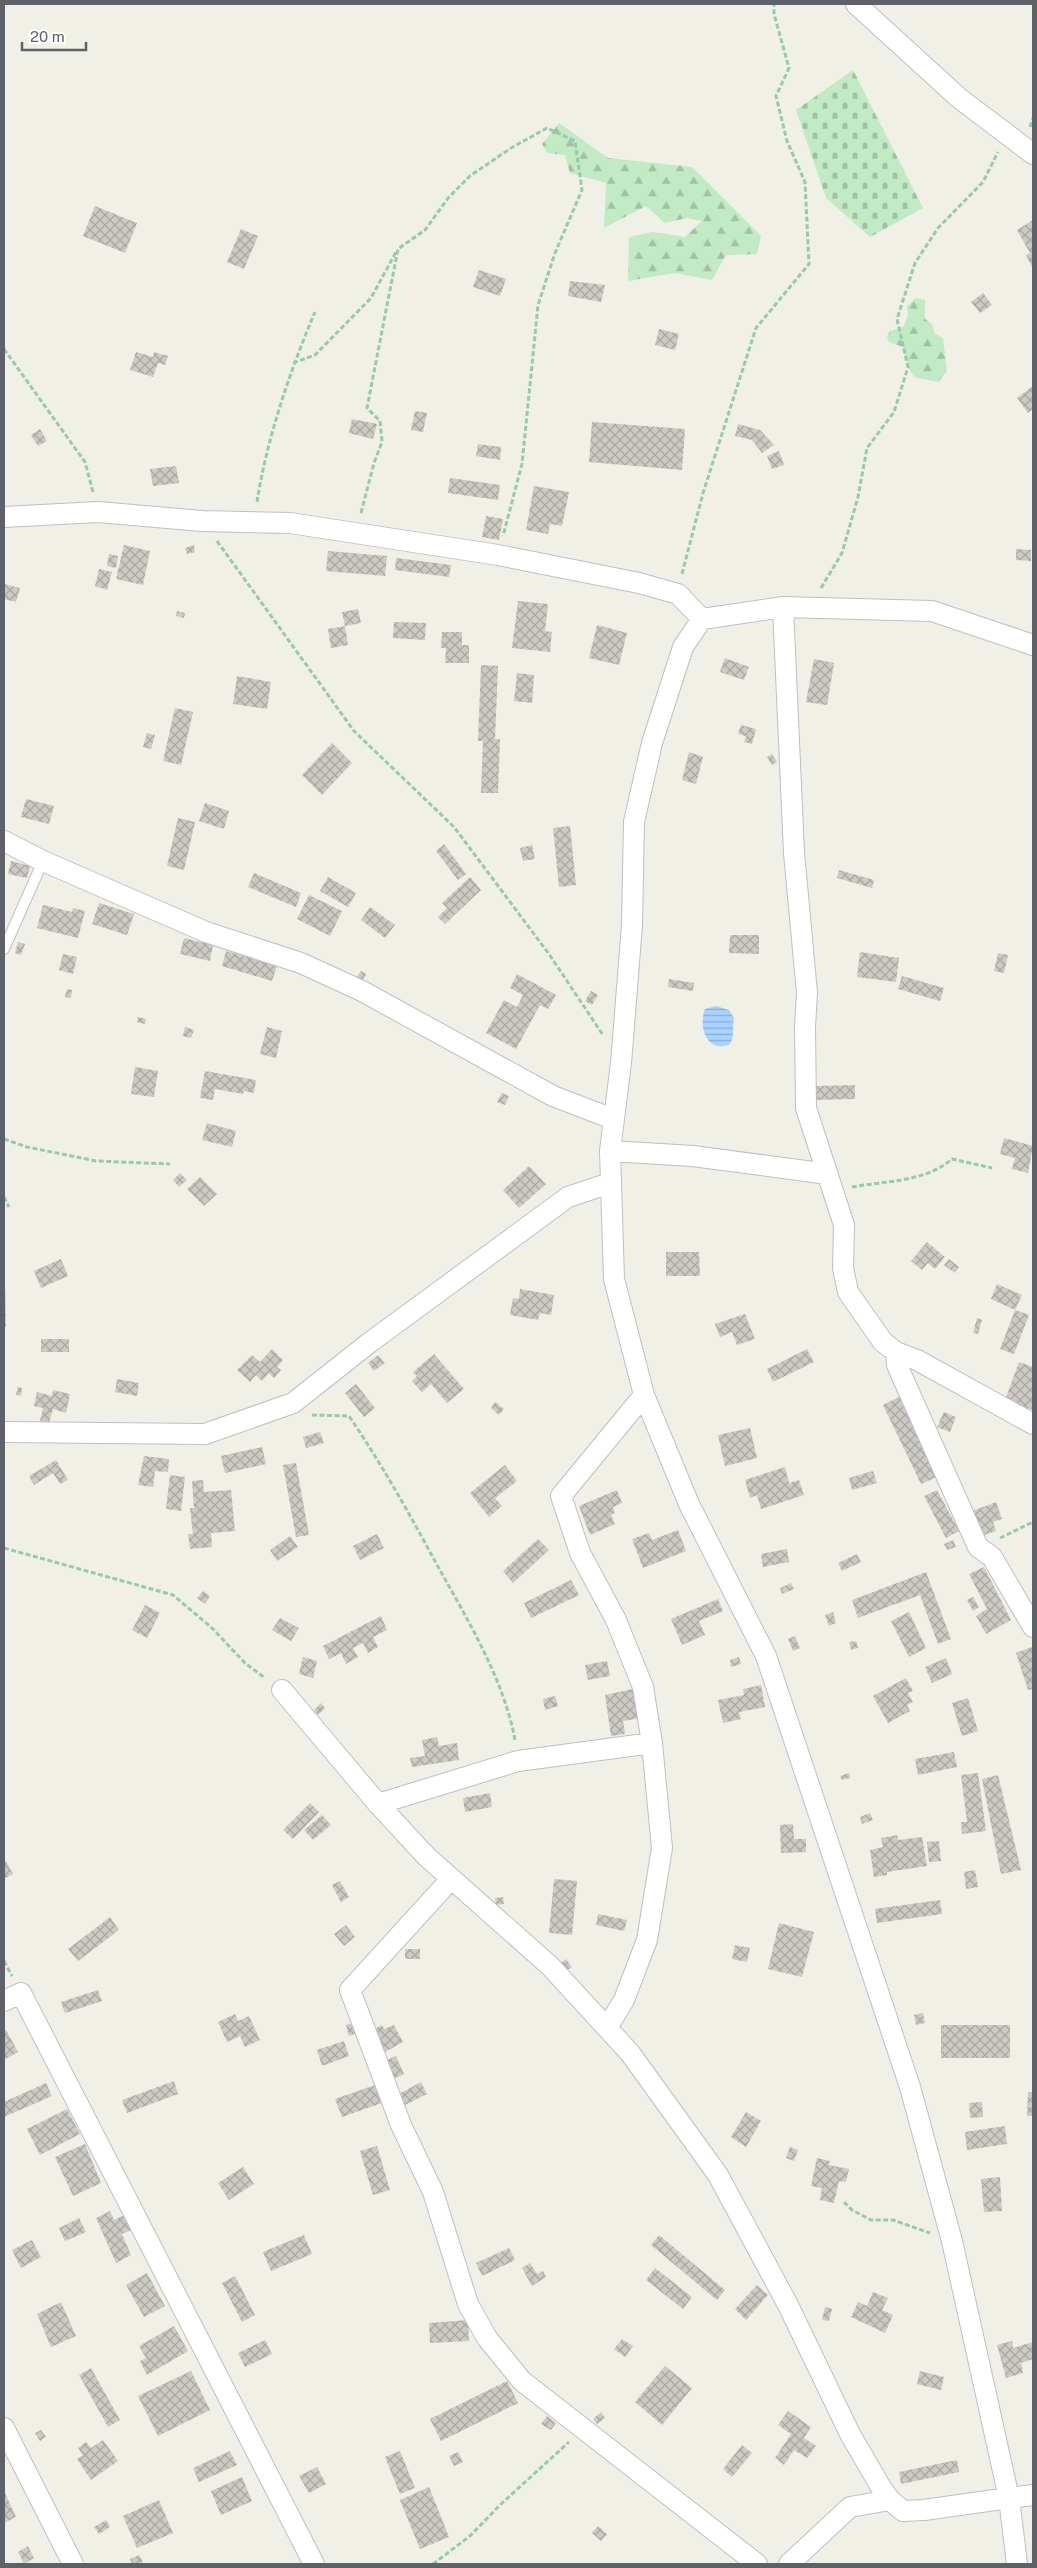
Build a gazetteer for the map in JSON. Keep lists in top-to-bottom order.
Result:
{
  "scale_bar": "20 m"
}
